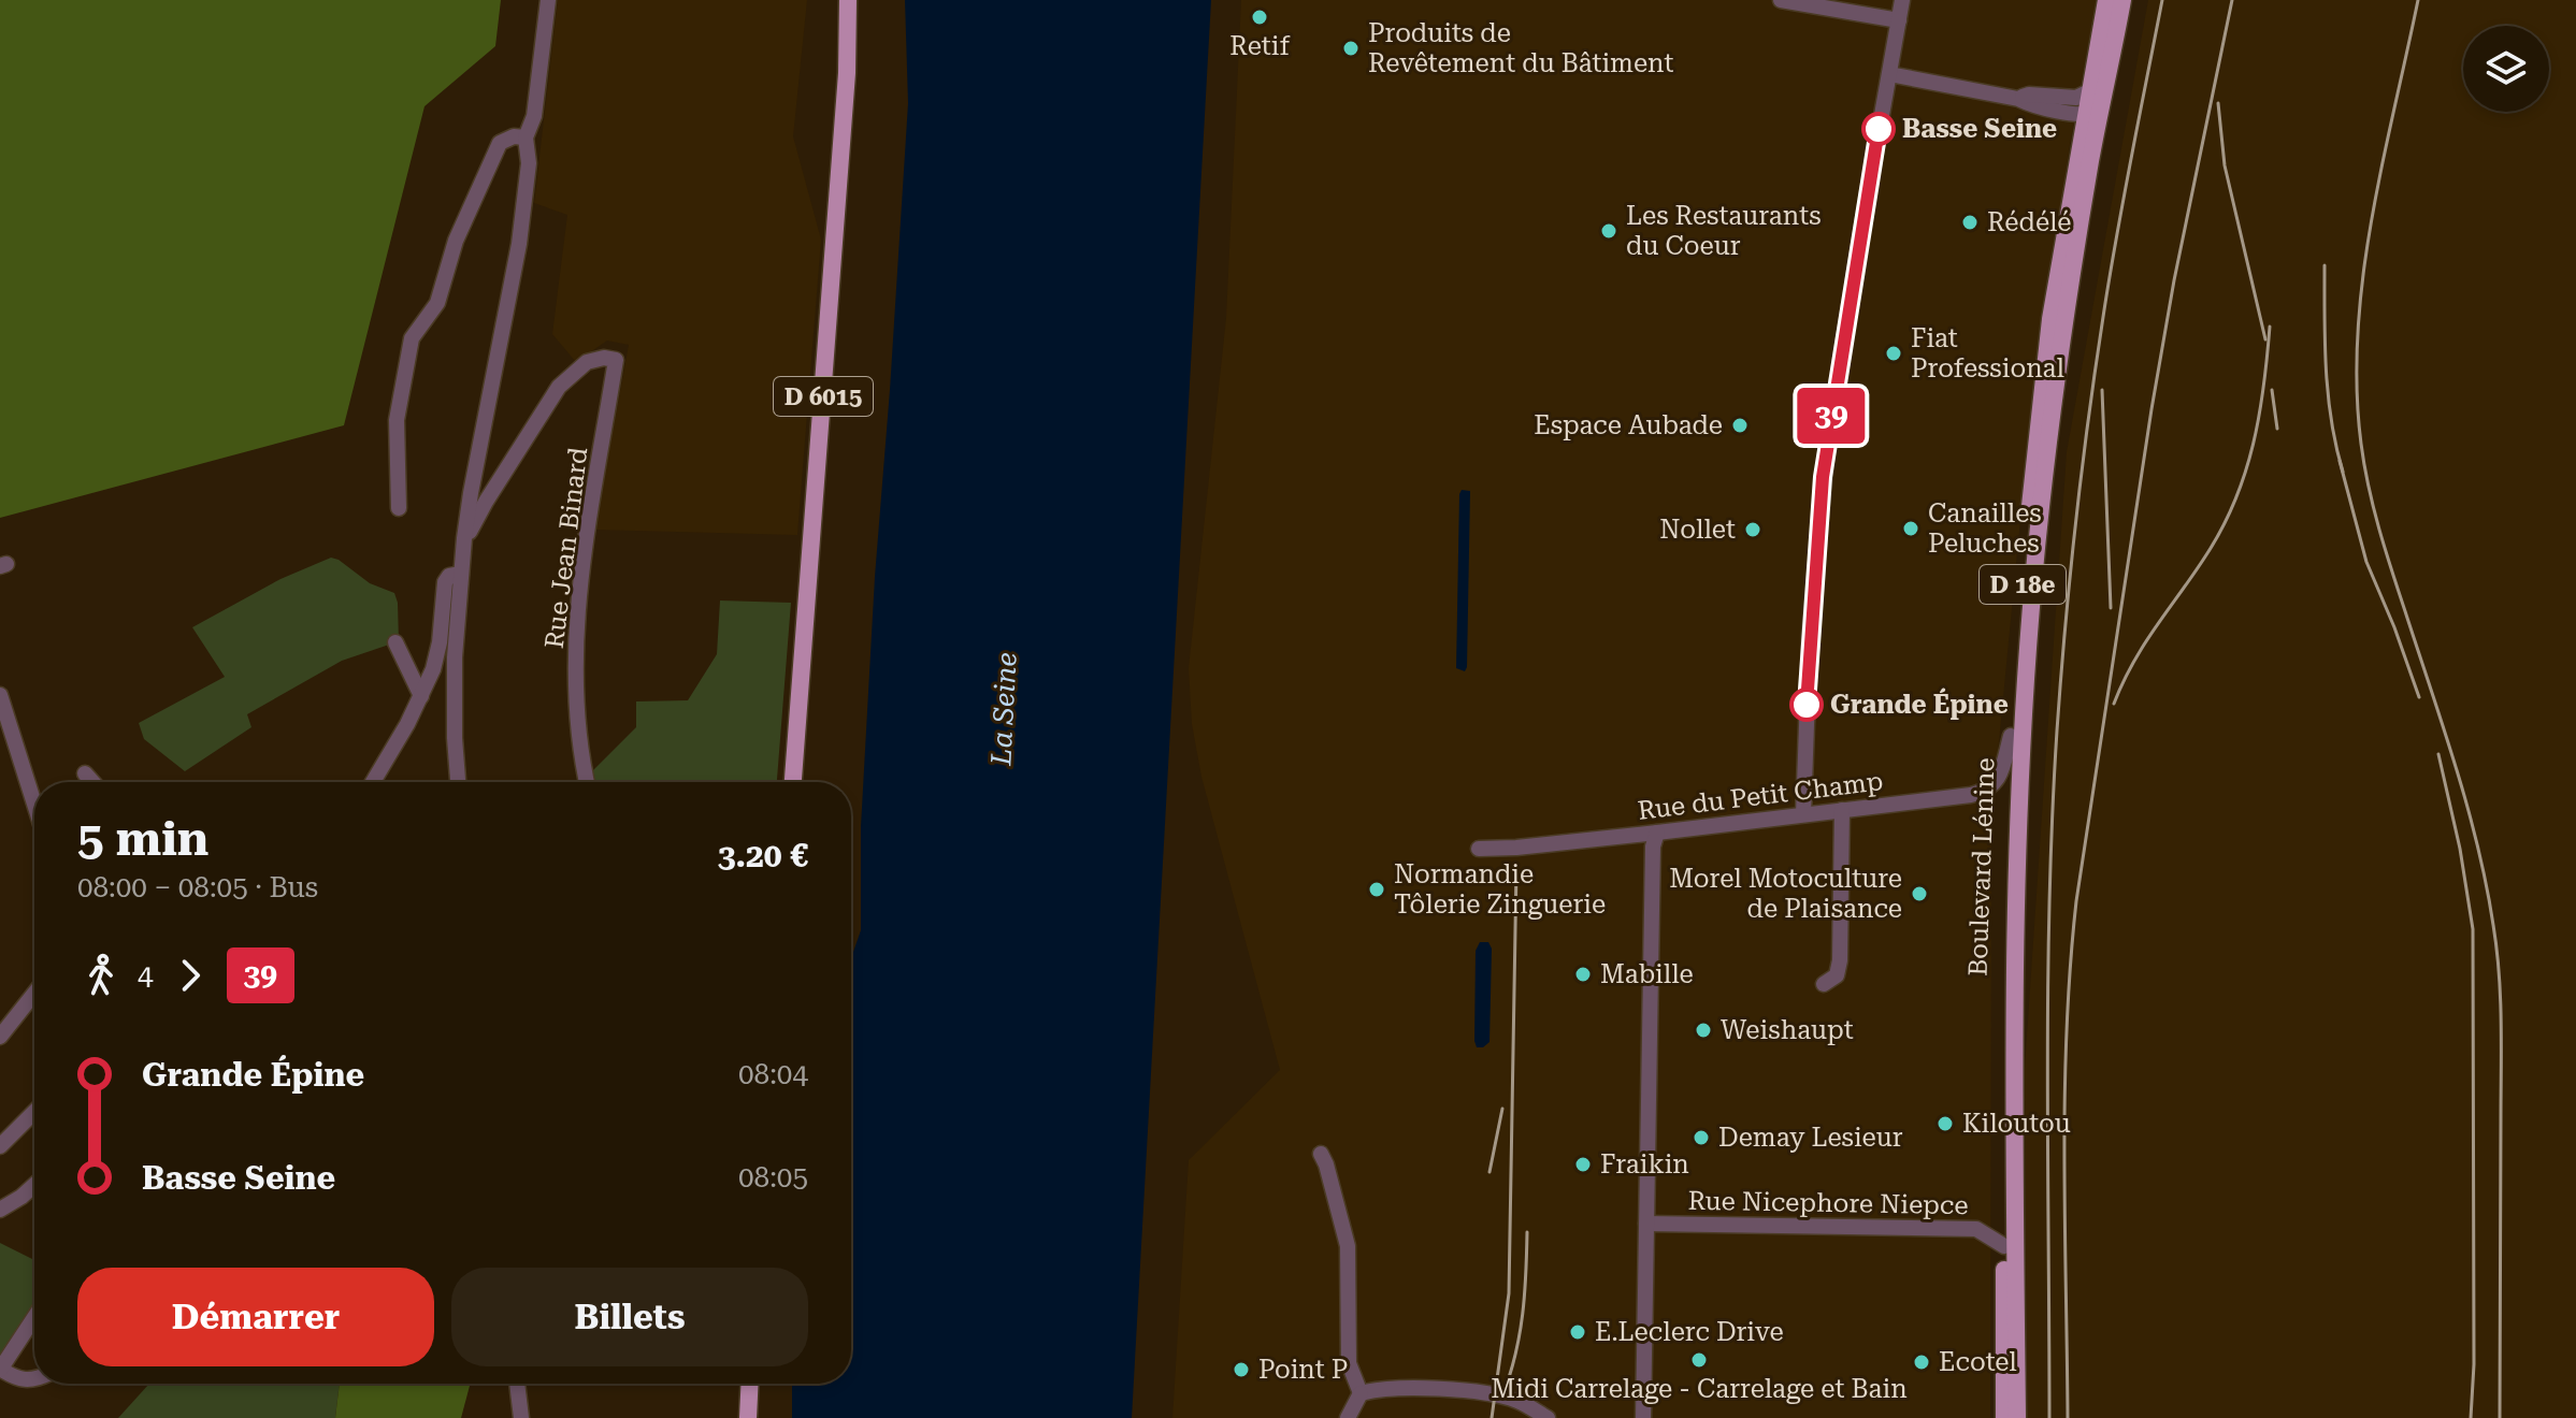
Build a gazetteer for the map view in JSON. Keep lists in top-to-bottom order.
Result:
{
  "streets": {
    "main road": ["D 6015", "D 18e", "Boulevard Lénine"],
    "street": ["Rue Jean Binard", "Rue du Petit Champ", "Rue Nicephore Niepce"]
  },
  "crossings": [
    ["D 18e", "Boulevard Lénine"],
    ["D 18e", "Rue Nicephore Niepce"],
    ["Rue du Petit Champ", "Boulevard Lénine"]
  ],
  "water": ["La Seine"],
  "places": [
    "Retif",
    "Produits de Revêtement du Bâtiment",
    "Basse Seine",
    "Rédélé",
    "Les Restaurants du Coeur",
    "Fiat Professional",
    "Espace Aubade",
    "Canailles Peluches",
    "Nollet",
    "Grande Épine",
    "Normandie Tôlerie Zinguerie",
    "Morel Motoculture de Plaisance",
    "Mabille",
    "Weishaupt",
    "Kiloutou",
    "Demay Lesieur",
    "Fraikin",
    "E.Leclerc Drive",
    "Midi Carrelage - Carrelage et Bain",
    "Ecotel",
    "Point P"
  ],
  "lines": ["bus line 39"],
  "page": {
    "on_map": "39",
    "heading": ["5 min", "08:00 – 08:05 · Bus", "3.20 €"],
    "legs": ["4", "39"],
    "list": [
      {
        "name": "Grande Épine",
        "value": "08:04"
      },
      {
        "name": "Basse Seine",
        "value": "08:05"
      }
    ],
    "buttons": ["Démarrer", "Billets"]
  }
}
